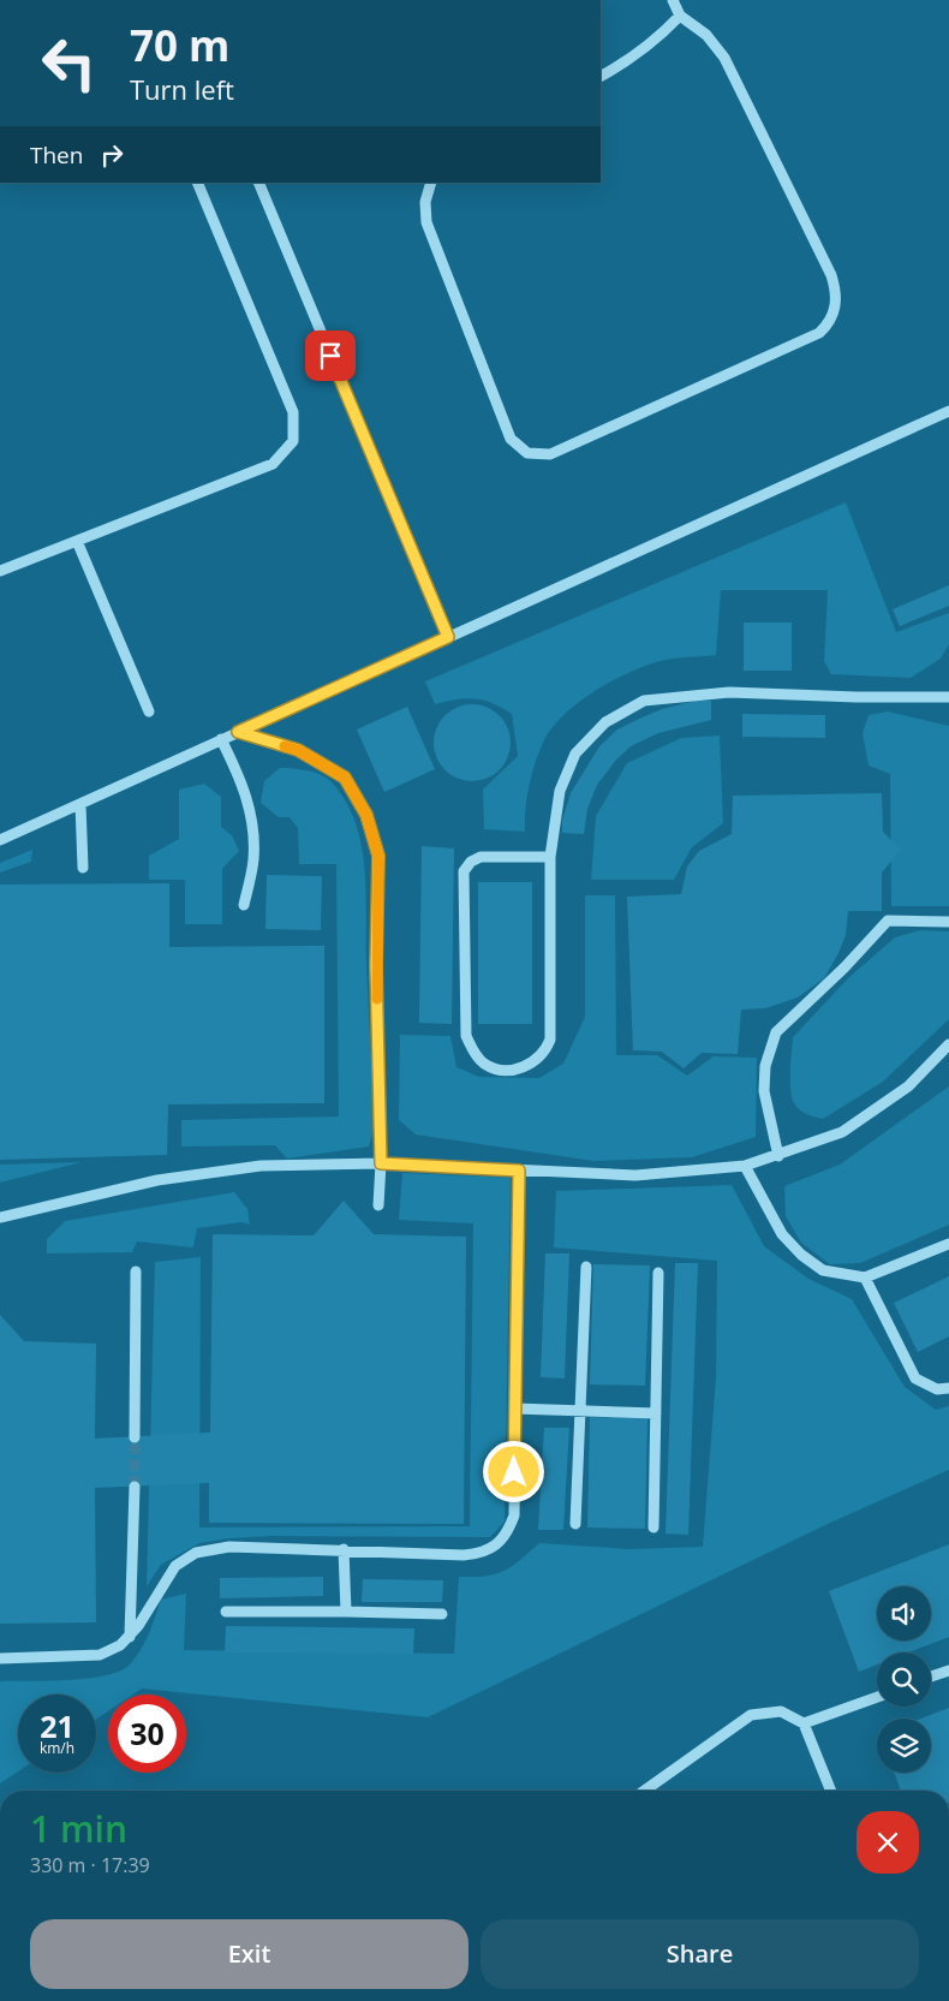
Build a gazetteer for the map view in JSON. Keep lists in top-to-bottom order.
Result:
{
  "page": {
    "turn": ["70 m", "Turn left"],
    "then": "Then",
    "speed": "21 km/h",
    "limit": "30",
    "heading": ["1 min", "330 m · 17:39"],
    "buttons": ["Exit", "Share"]
  }
}
